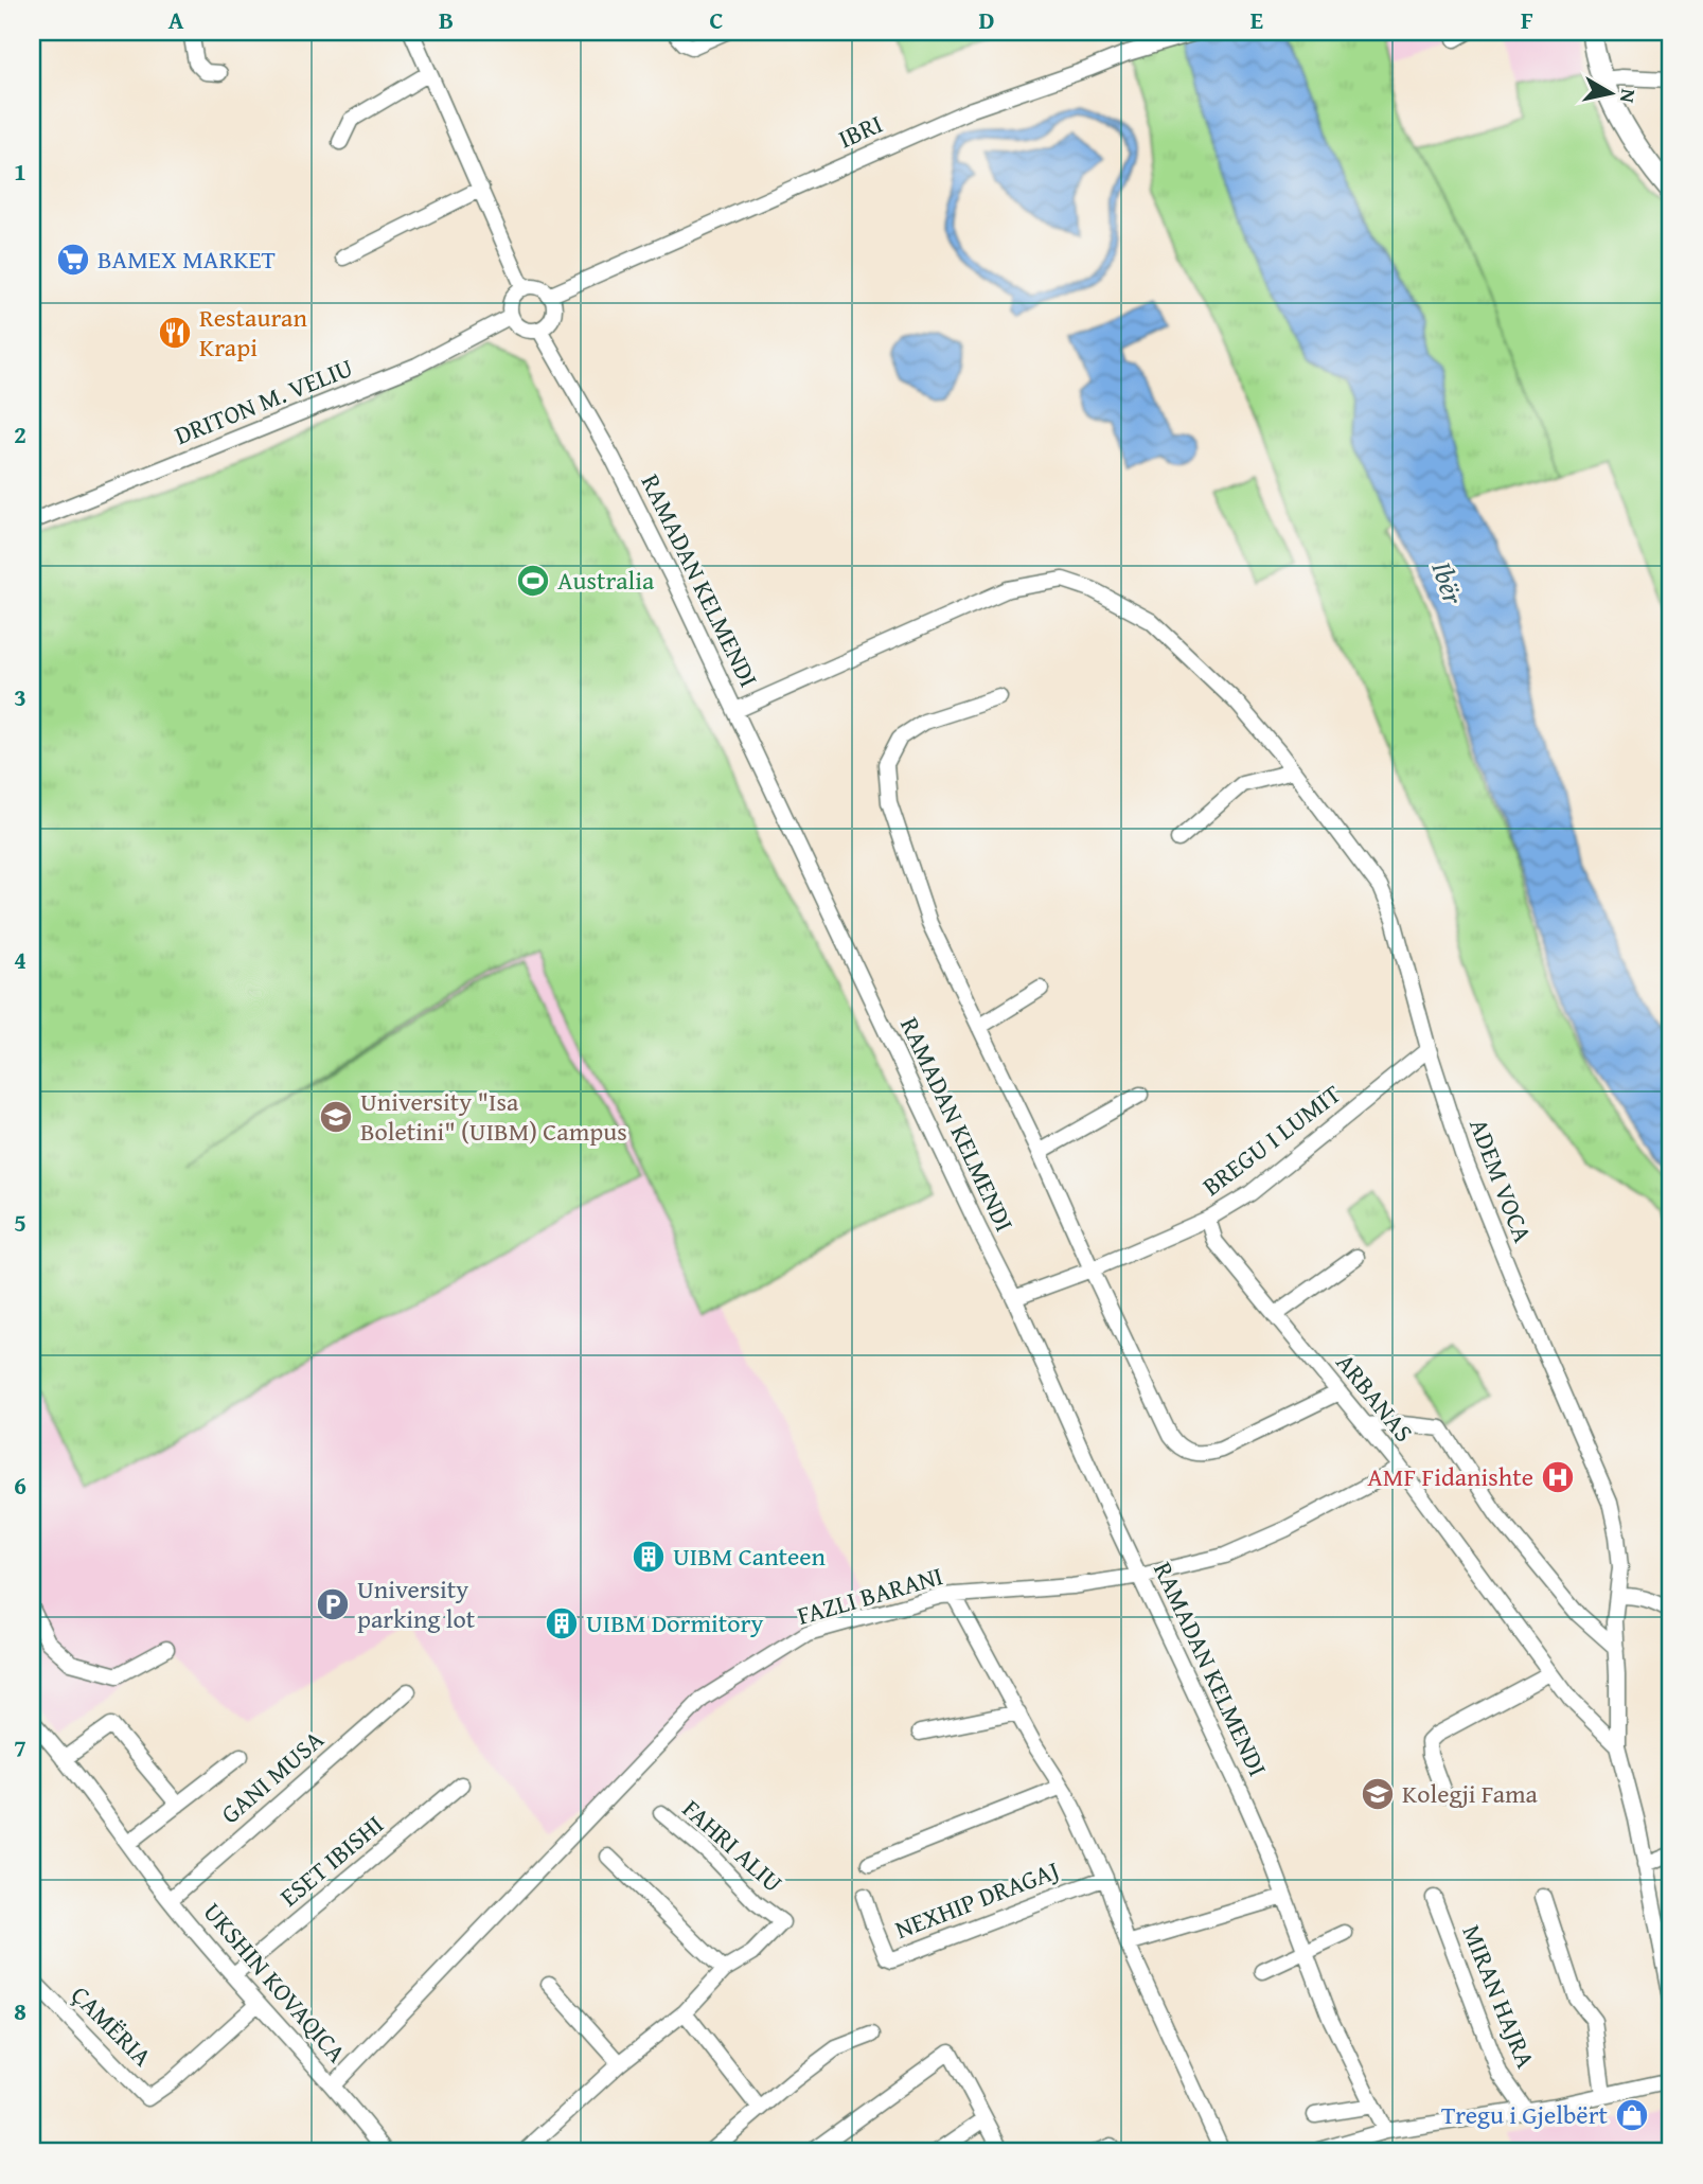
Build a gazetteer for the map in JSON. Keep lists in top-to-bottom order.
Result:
{
  "streets": {
    "street": [
      "IBRI",
      "DRITON M. VELIU",
      "RAMADAN KELMENDI",
      "BREGU I LUMIT",
      "ADEM VOCA",
      "ARBANAS",
      "FAZLI BARANI",
      "GANI MUSA",
      "FAHRI ALIU",
      "ESET IBISHI",
      "NEXHIP DRAGAJ",
      "UKSHIN KOVAQICA",
      "MIRAN HAJRA",
      "ÇAMËRIA"
    ]
  },
  "crossings": [
    ["IBRI", "DRITON M. VELIU"],
    ["IBRI", "RAMADAN KELMENDI"],
    ["DRITON M. VELIU", "RAMADAN KELMENDI"],
    ["RAMADAN KELMENDI", "BREGU I LUMIT"],
    ["RAMADAN KELMENDI", "ADEM VOCA"],
    ["RAMADAN KELMENDI", "FAZLI BARANI"],
    ["BREGU I LUMIT", "ADEM VOCA"],
    ["BREGU I LUMIT", "ARBANAS"],
    ["ADEM VOCA", "ARBANAS"],
    ["ARBANAS", "FAZLI BARANI"],
    ["FAZLI BARANI", "NEXHIP DRAGAJ"],
    ["FAZLI BARANI", "UKSHIN KOVAQICA"],
    ["GANI MUSA", "UKSHIN KOVAQICA"],
    ["ESET IBISHI", "UKSHIN KOVAQICA"],
    ["UKSHIN KOVAQICA", "ÇAMËRIA"]
  ],
  "water": ["Ibër"],
  "places": {
    "supermarket": ["BAMEX MARKET"],
    "restaurant": ["Restauran Krapi"],
    "sports": ["Australia"],
    "school or university": ["University \"Isa Boletini\" (UIBM) Campus", "Kolegji Fama"],
    "hospital": ["AMF Fidanishte"],
    "building": ["UIBM Canteen", "UIBM Dormitory"],
    "parking": ["University parking lot"],
    "shop": ["Tregu i Gjelbërt"]
  },
  "north": "right",
  "grid": {
    "columns": [
      "A",
      "B",
      "C",
      "D",
      "E",
      "F"
    ],
    "rows": [
      "1",
      "2",
      "3",
      "4",
      "5",
      "6",
      "7",
      "8"
    ]
  }
}
